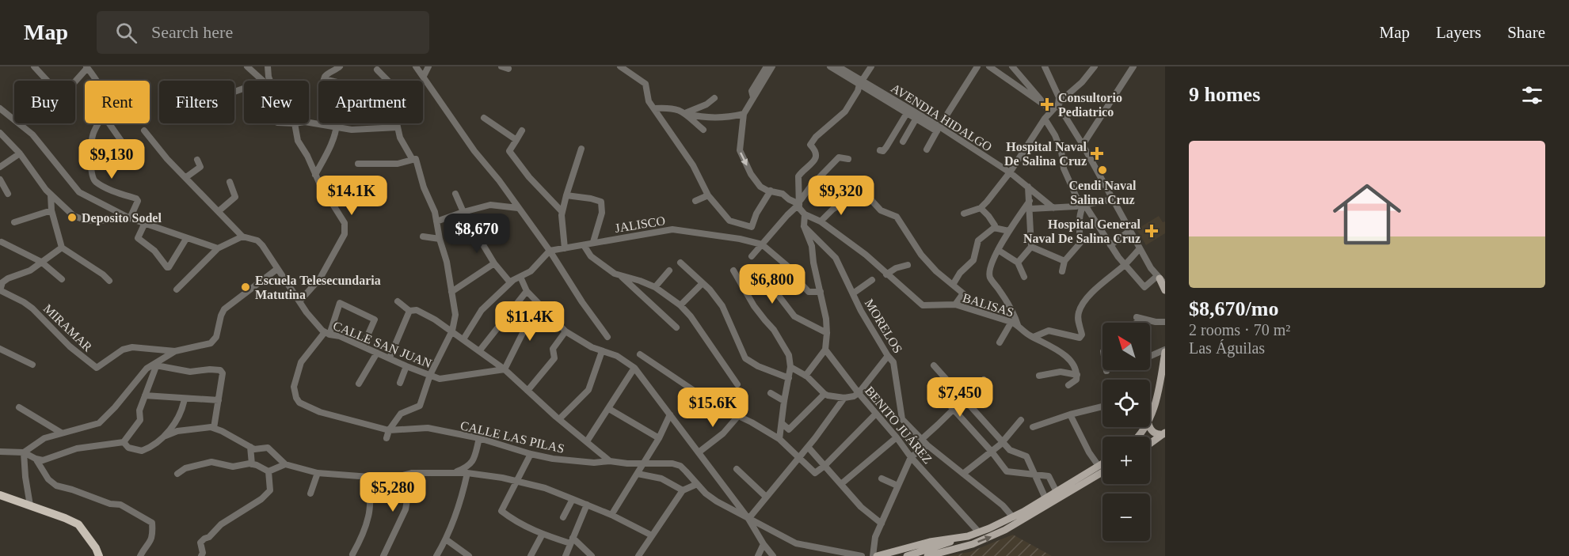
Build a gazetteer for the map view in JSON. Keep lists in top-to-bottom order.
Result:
{
  "streets": {
    "street": [
      "AVENDIA HIDALGO",
      "JALISCO",
      "BALISAS",
      "MORELOS",
      "MIRAMAR",
      "CALLE SAN JUAN",
      "BENITO JUÁREZ",
      "CALLE LAS PILAS"
    ]
  },
  "crossings": [
    ["CALLE SAN JUAN", "CALLE LAS PILAS"]
  ],
  "places": {
    "health": ["Consultorio Pediatrico", "Hospital Naval De Salina Cruz", "Hospital General Naval De Salina Cruz"],
    "other": ["Cendi Naval Salina Cruz", "Deposito Sodel", "Escuela Telesecundaria Matutina"]
  },
  "north": "top left",
  "page": {
    "header": "Map",
    "search": "Search here",
    "nav": ["Map", "Layers", "Share"],
    "heading": "9 homes",
    "chip": [
      "Buy",
      "Rent",
      "Filters",
      "New",
      "Apartment"
    ],
    "list": [
      {
        "name": "$8,670/mo",
        "note": "2 rooms · 70 m² · Las Águilas"
      }
    ],
    "price": [
      "$9,130",
      "$14.1K",
      "$9,320",
      "$8,670",
      "$6,800",
      "$11.4K",
      "$7,450",
      "$15.6K",
      "$5,280"
    ],
    "map_buttons": ["+", "−"]
  }
}
